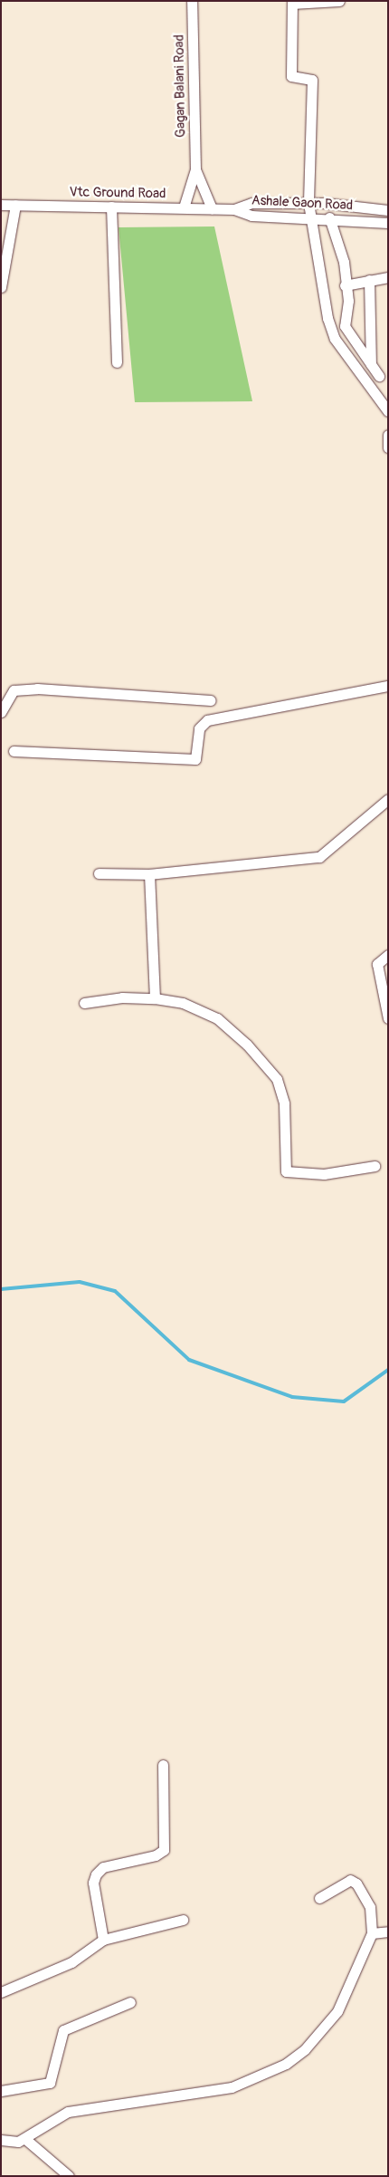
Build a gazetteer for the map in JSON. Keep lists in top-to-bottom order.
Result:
{
  "streets": {
    "street": ["Gagan Balani Road", "Vtc Ground Road", "Ashale Gaon Road"]
  },
  "crossings": [
    ["Gagan Balani Road", "Vtc Ground Road"],
    ["Vtc Ground Road", "Ashale Gaon Road"]
  ]
}
